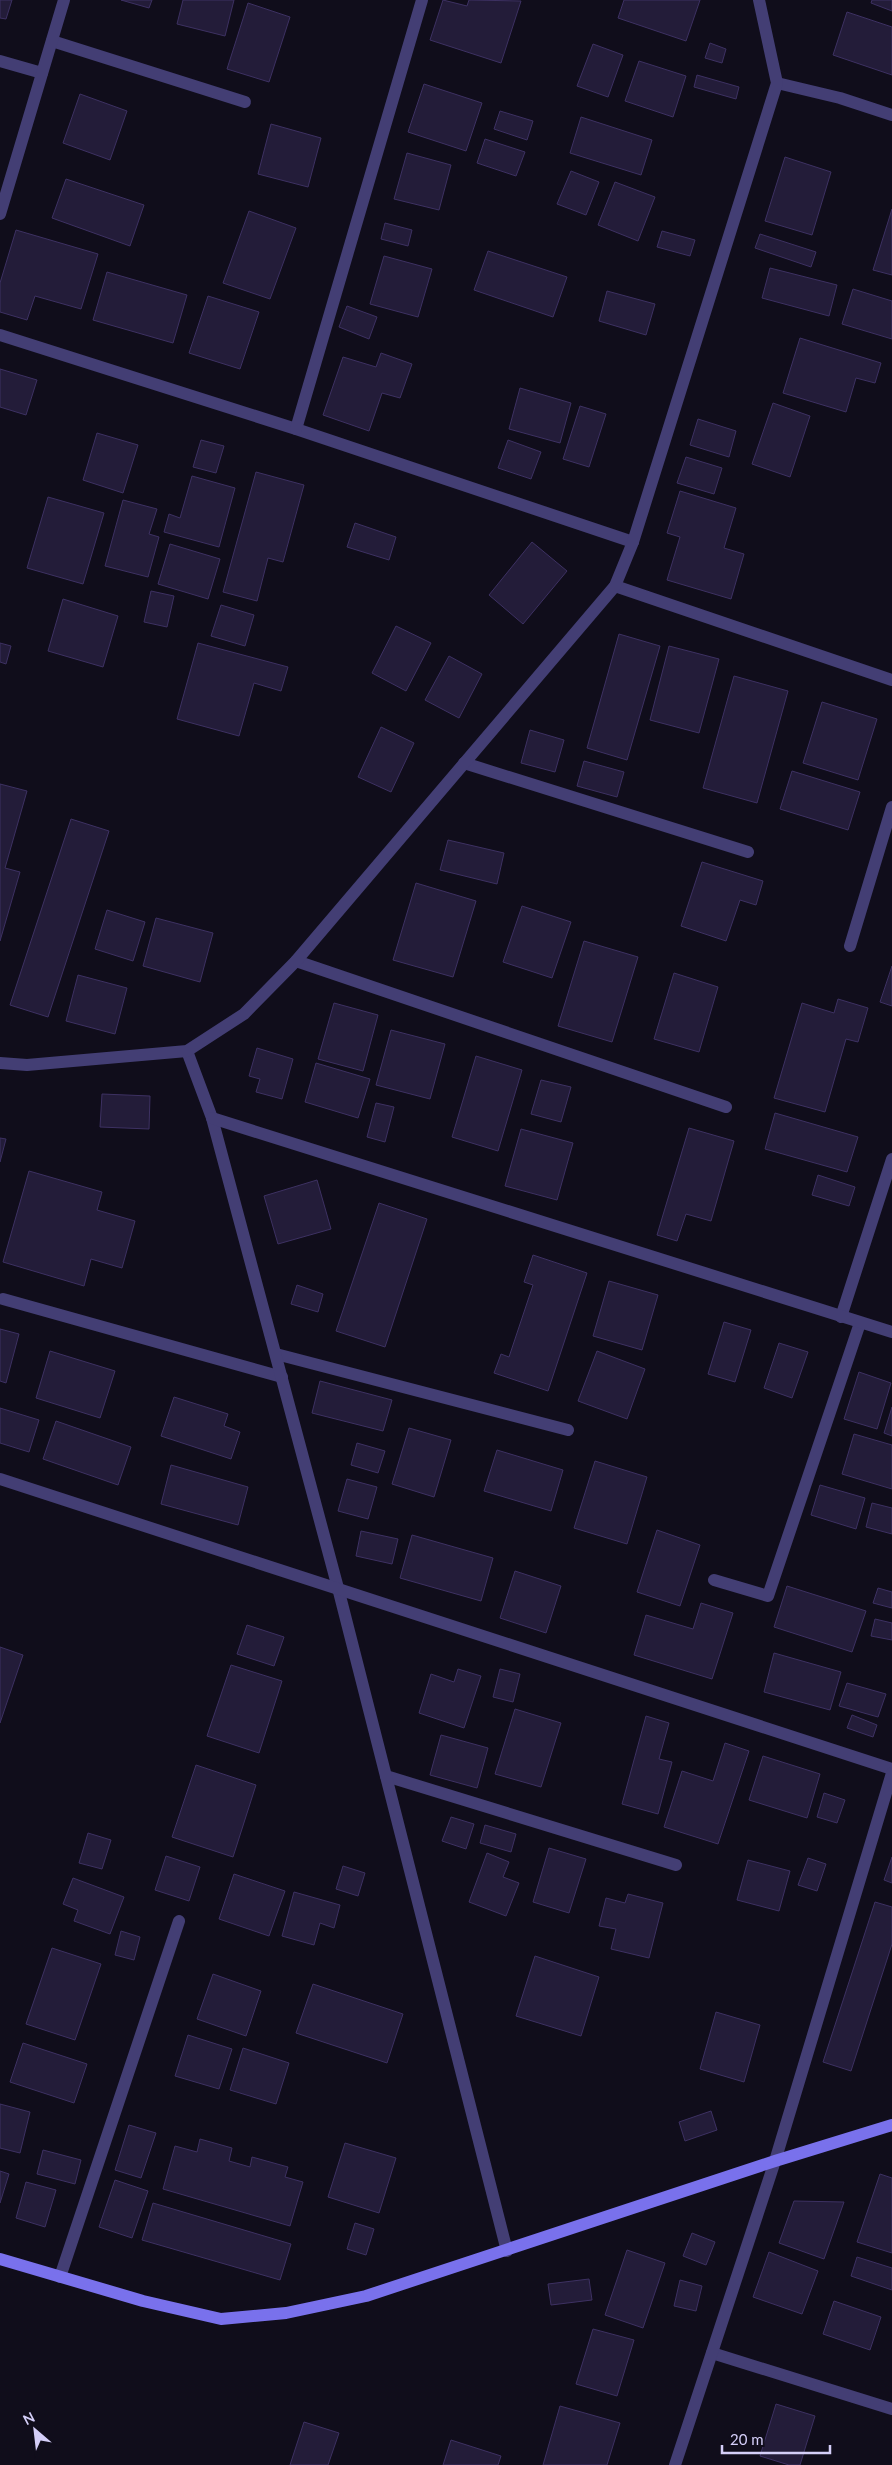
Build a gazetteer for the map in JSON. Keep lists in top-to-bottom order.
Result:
{
  "scale_bar": "20 m",
  "north": "top left"
}
